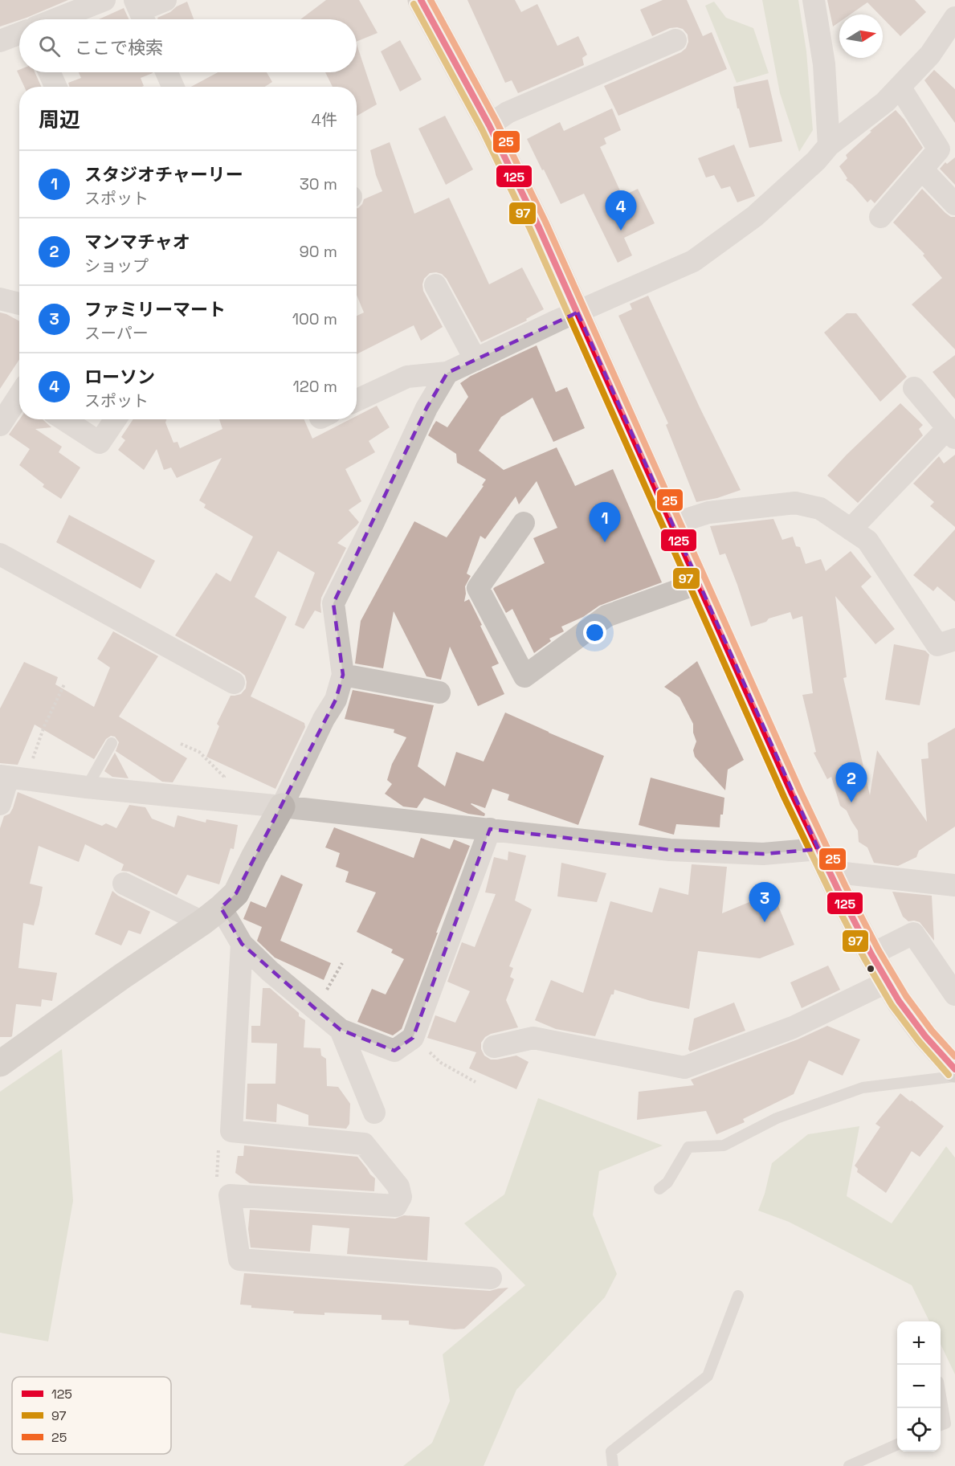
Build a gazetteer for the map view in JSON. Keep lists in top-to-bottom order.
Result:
{
  "lines": ["transit line 125", "transit line 25", "transit line 97"],
  "legend": ["125", "97", "25"],
  "north": "right",
  "page": {
    "search": "ここで検索",
    "heading": ["周辺", "4件"],
    "list": [
      {
        "mark": "1",
        "name": "スタジオチャーリー",
        "note": "スポット",
        "value": "30 m"
      },
      {
        "mark": "2",
        "name": "マンマチャオ",
        "note": "ショップ",
        "value": "90 m"
      },
      {
        "mark": "3",
        "name": "ファミリーマート",
        "note": "スーパー",
        "value": "100 m"
      },
      {
        "mark": "4",
        "name": "ローソン",
        "note": "スポット",
        "value": "120 m"
      }
    ],
    "pins": [
      "4",
      "1",
      "2",
      "3"
    ],
    "map_buttons": ["+", "−"]
  }
}
